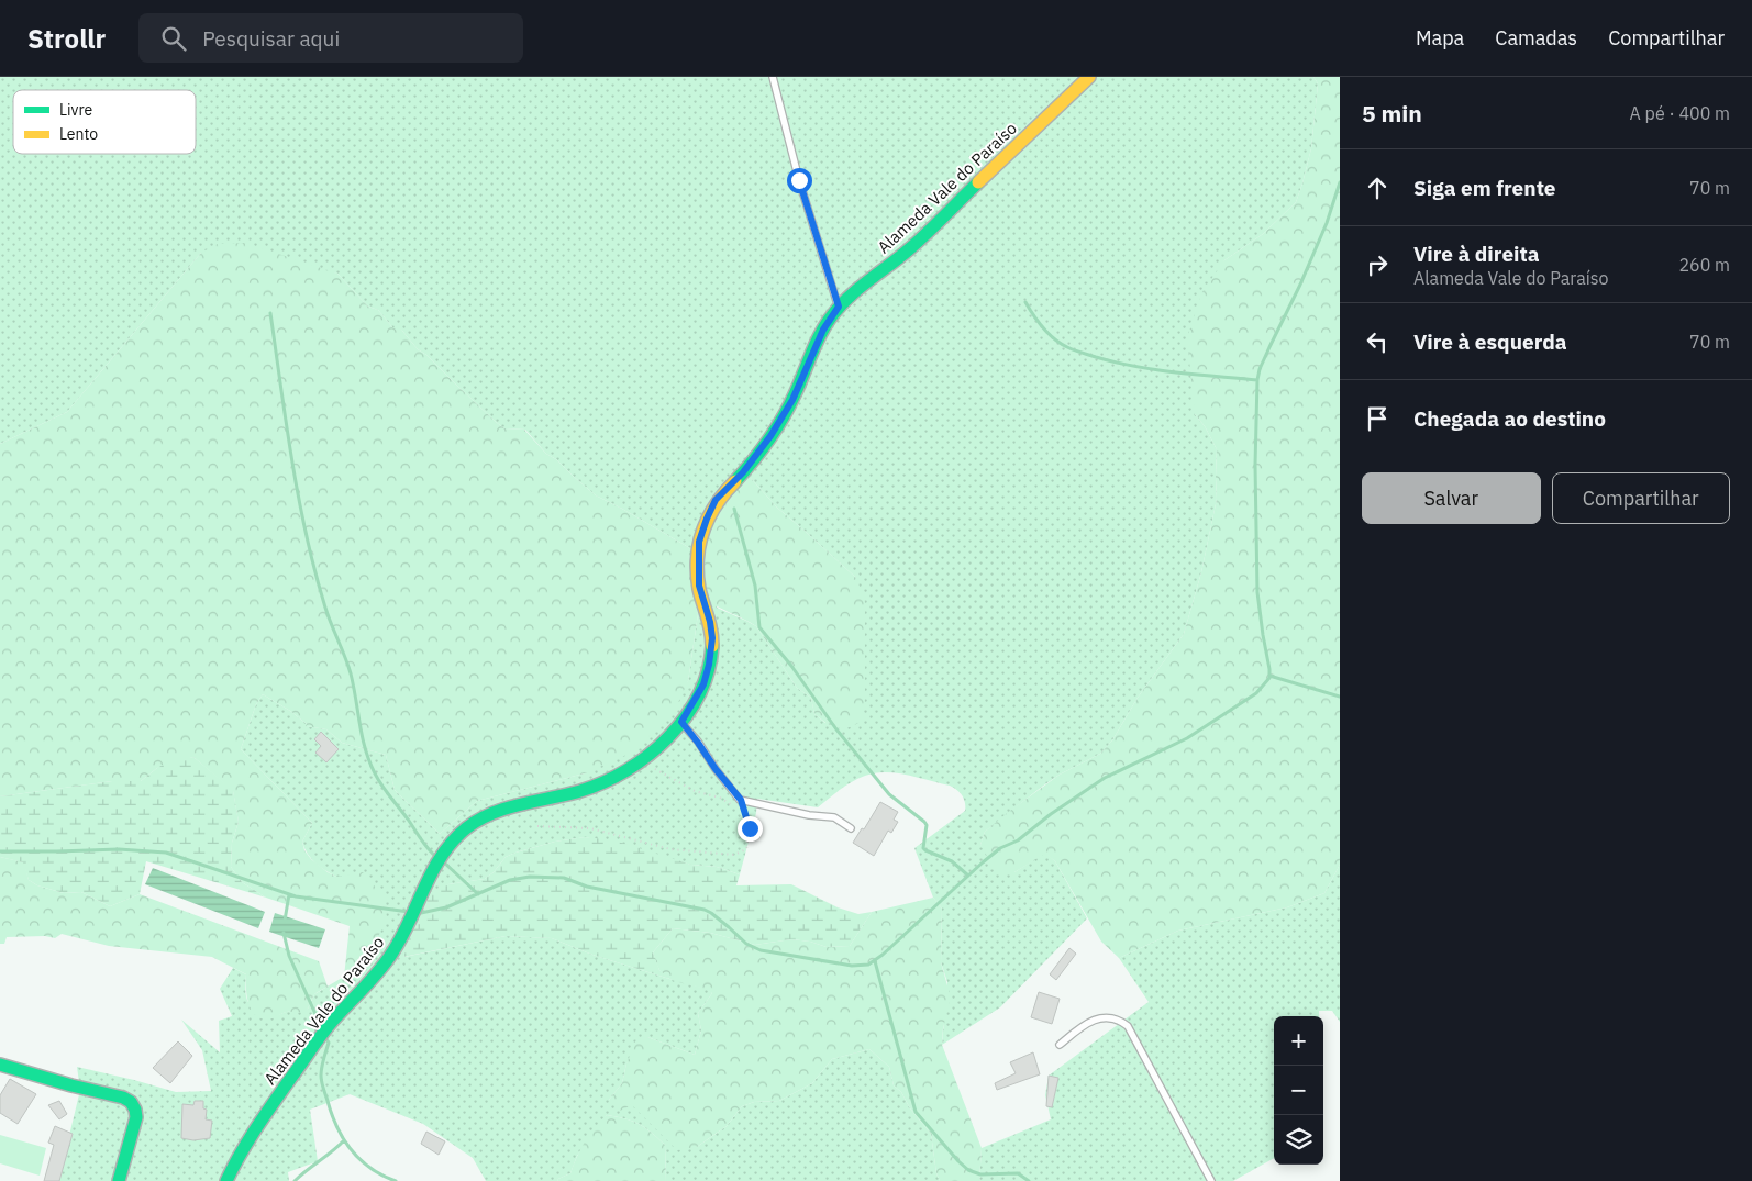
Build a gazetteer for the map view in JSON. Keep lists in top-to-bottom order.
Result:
{
  "streets": {
    "street": ["Alameda Vale do Paraíso"]
  },
  "legend": ["Livre", "Lento"],
  "page": {
    "header": "Strollr",
    "search": "Pesquisar aqui",
    "nav": ["Mapa", "Camadas", "Compartilhar"],
    "heading": ["5 min", "A pé · 400 m"],
    "list": [
      ["Siga em frente", "70 m"],
      ["Vire à direita", "Alameda Vale do Paraíso", "260 m"],
      ["Vire à esquerda", "70 m"],
      "Chegada ao destino"
    ],
    "buttons": ["Salvar", "Compartilhar"],
    "map_buttons": ["+", "−"]
  }
}
